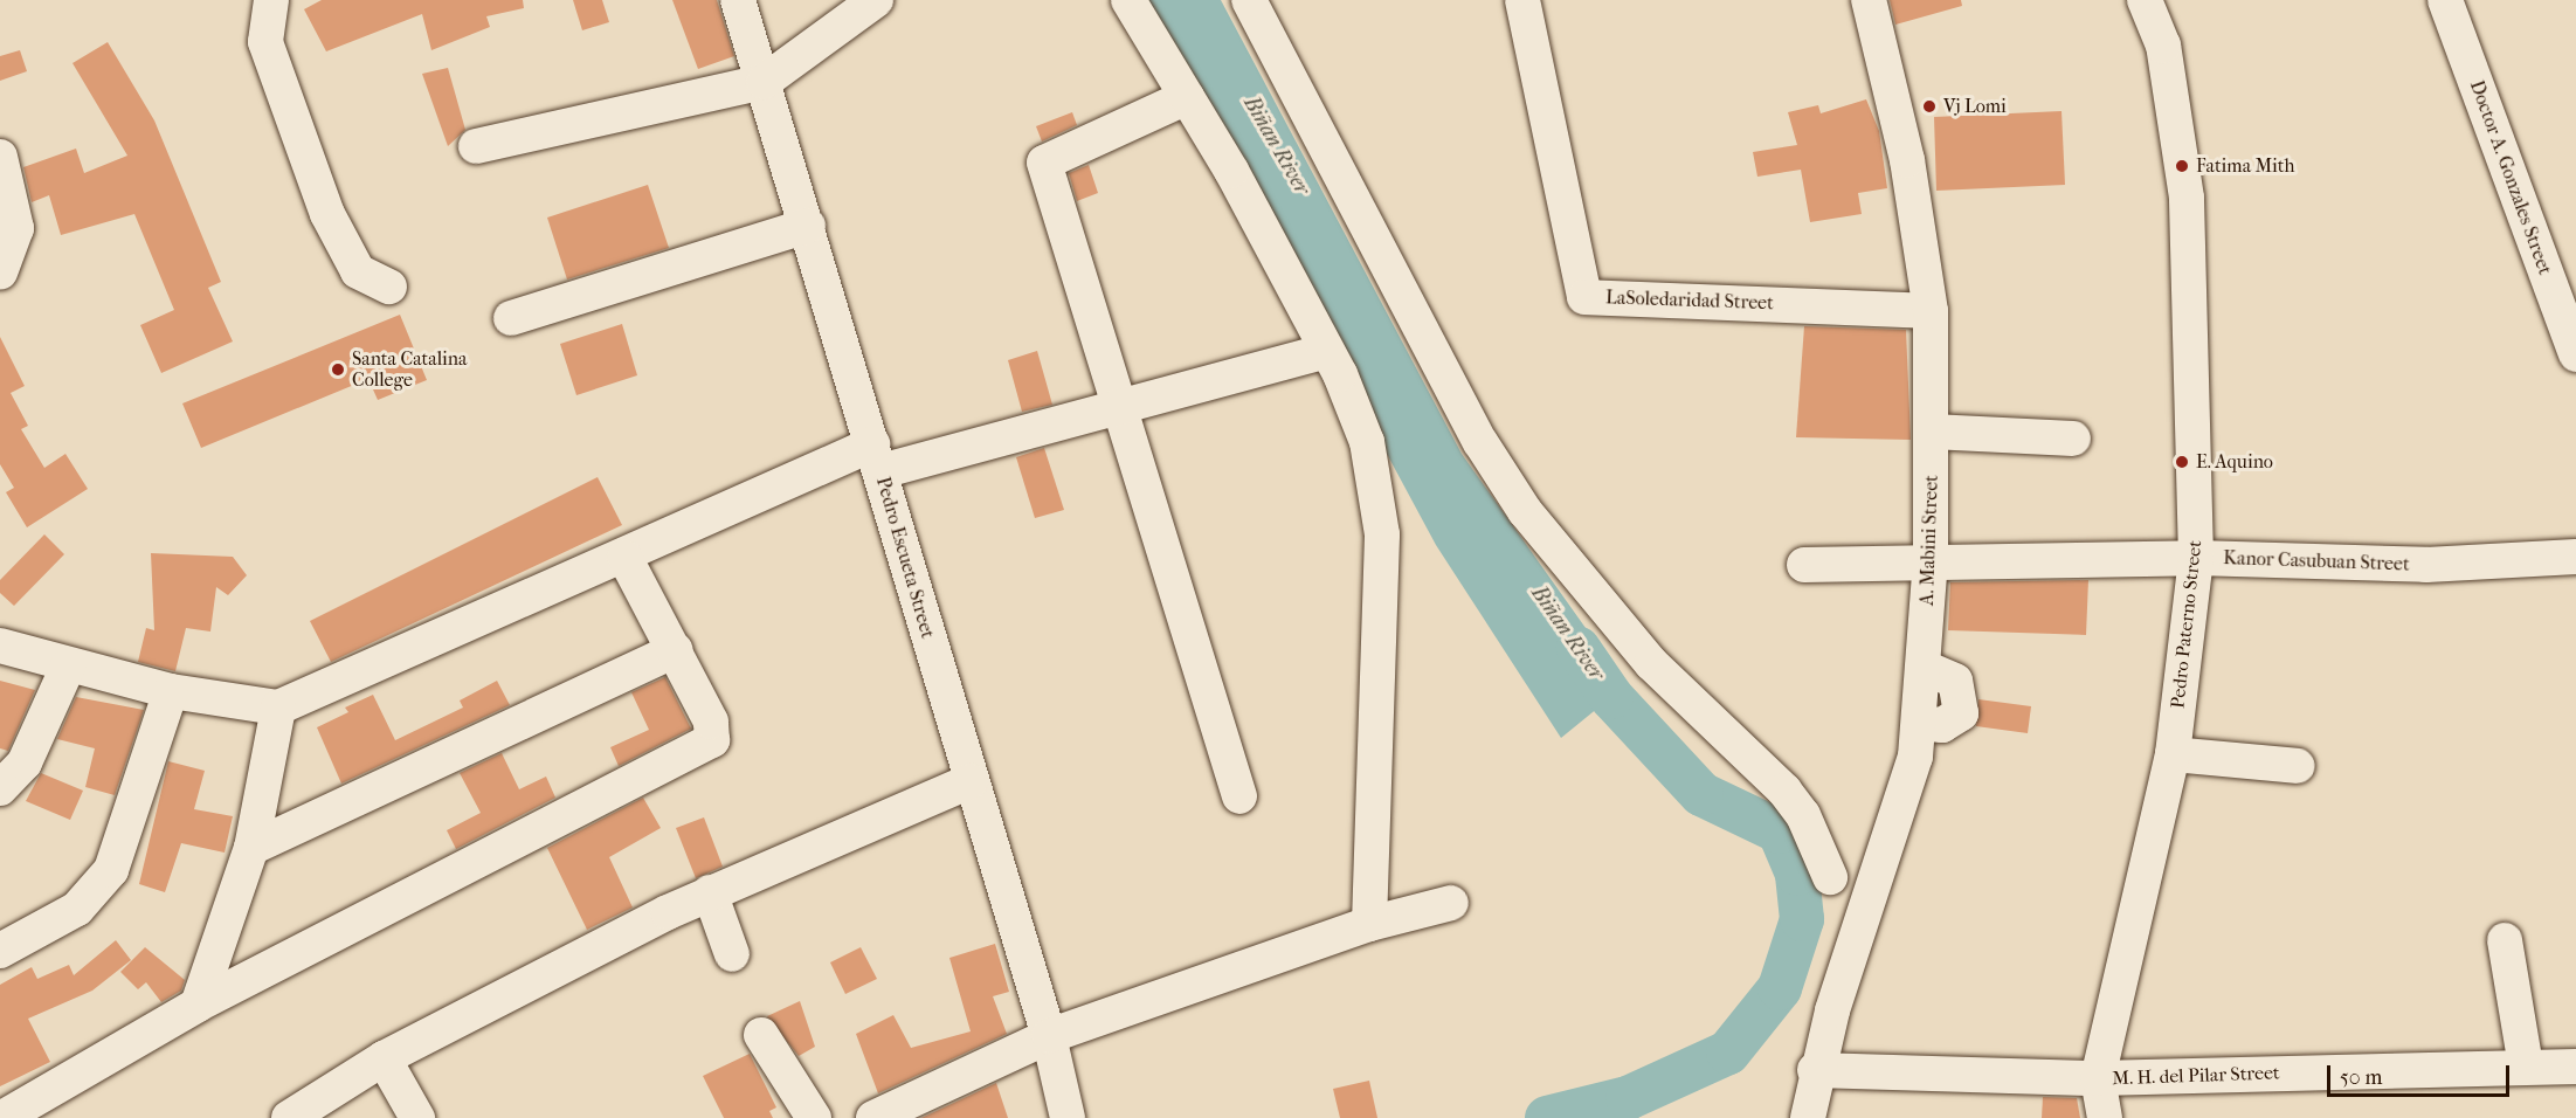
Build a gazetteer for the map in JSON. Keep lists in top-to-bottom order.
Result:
{
  "streets": {
    "street": [
      "Doctor A. Gonzales Street",
      "LaSoledaridad Street",
      "A. Mabini Street",
      "Pedro Escueta Street",
      "Kanor Casubuan Street",
      "Pedro Paterno Street",
      "M. H. del Pilar Street"
    ]
  },
  "crossings": [
    ["LaSoledaridad Street", "A. Mabini Street"],
    ["A. Mabini Street", "Kanor Casubuan Street"],
    ["A. Mabini Street", "M. H. del Pilar Street"],
    ["Kanor Casubuan Street", "Pedro Paterno Street"],
    ["Pedro Paterno Street", "M. H. del Pilar Street"]
  ],
  "water": ["Biñan River"],
  "places": [
    "Vj Lomi",
    "Fatima Mith",
    "Santa Catalina College",
    "E. Aquino"
  ],
  "scale_bar": "50 m"
}
